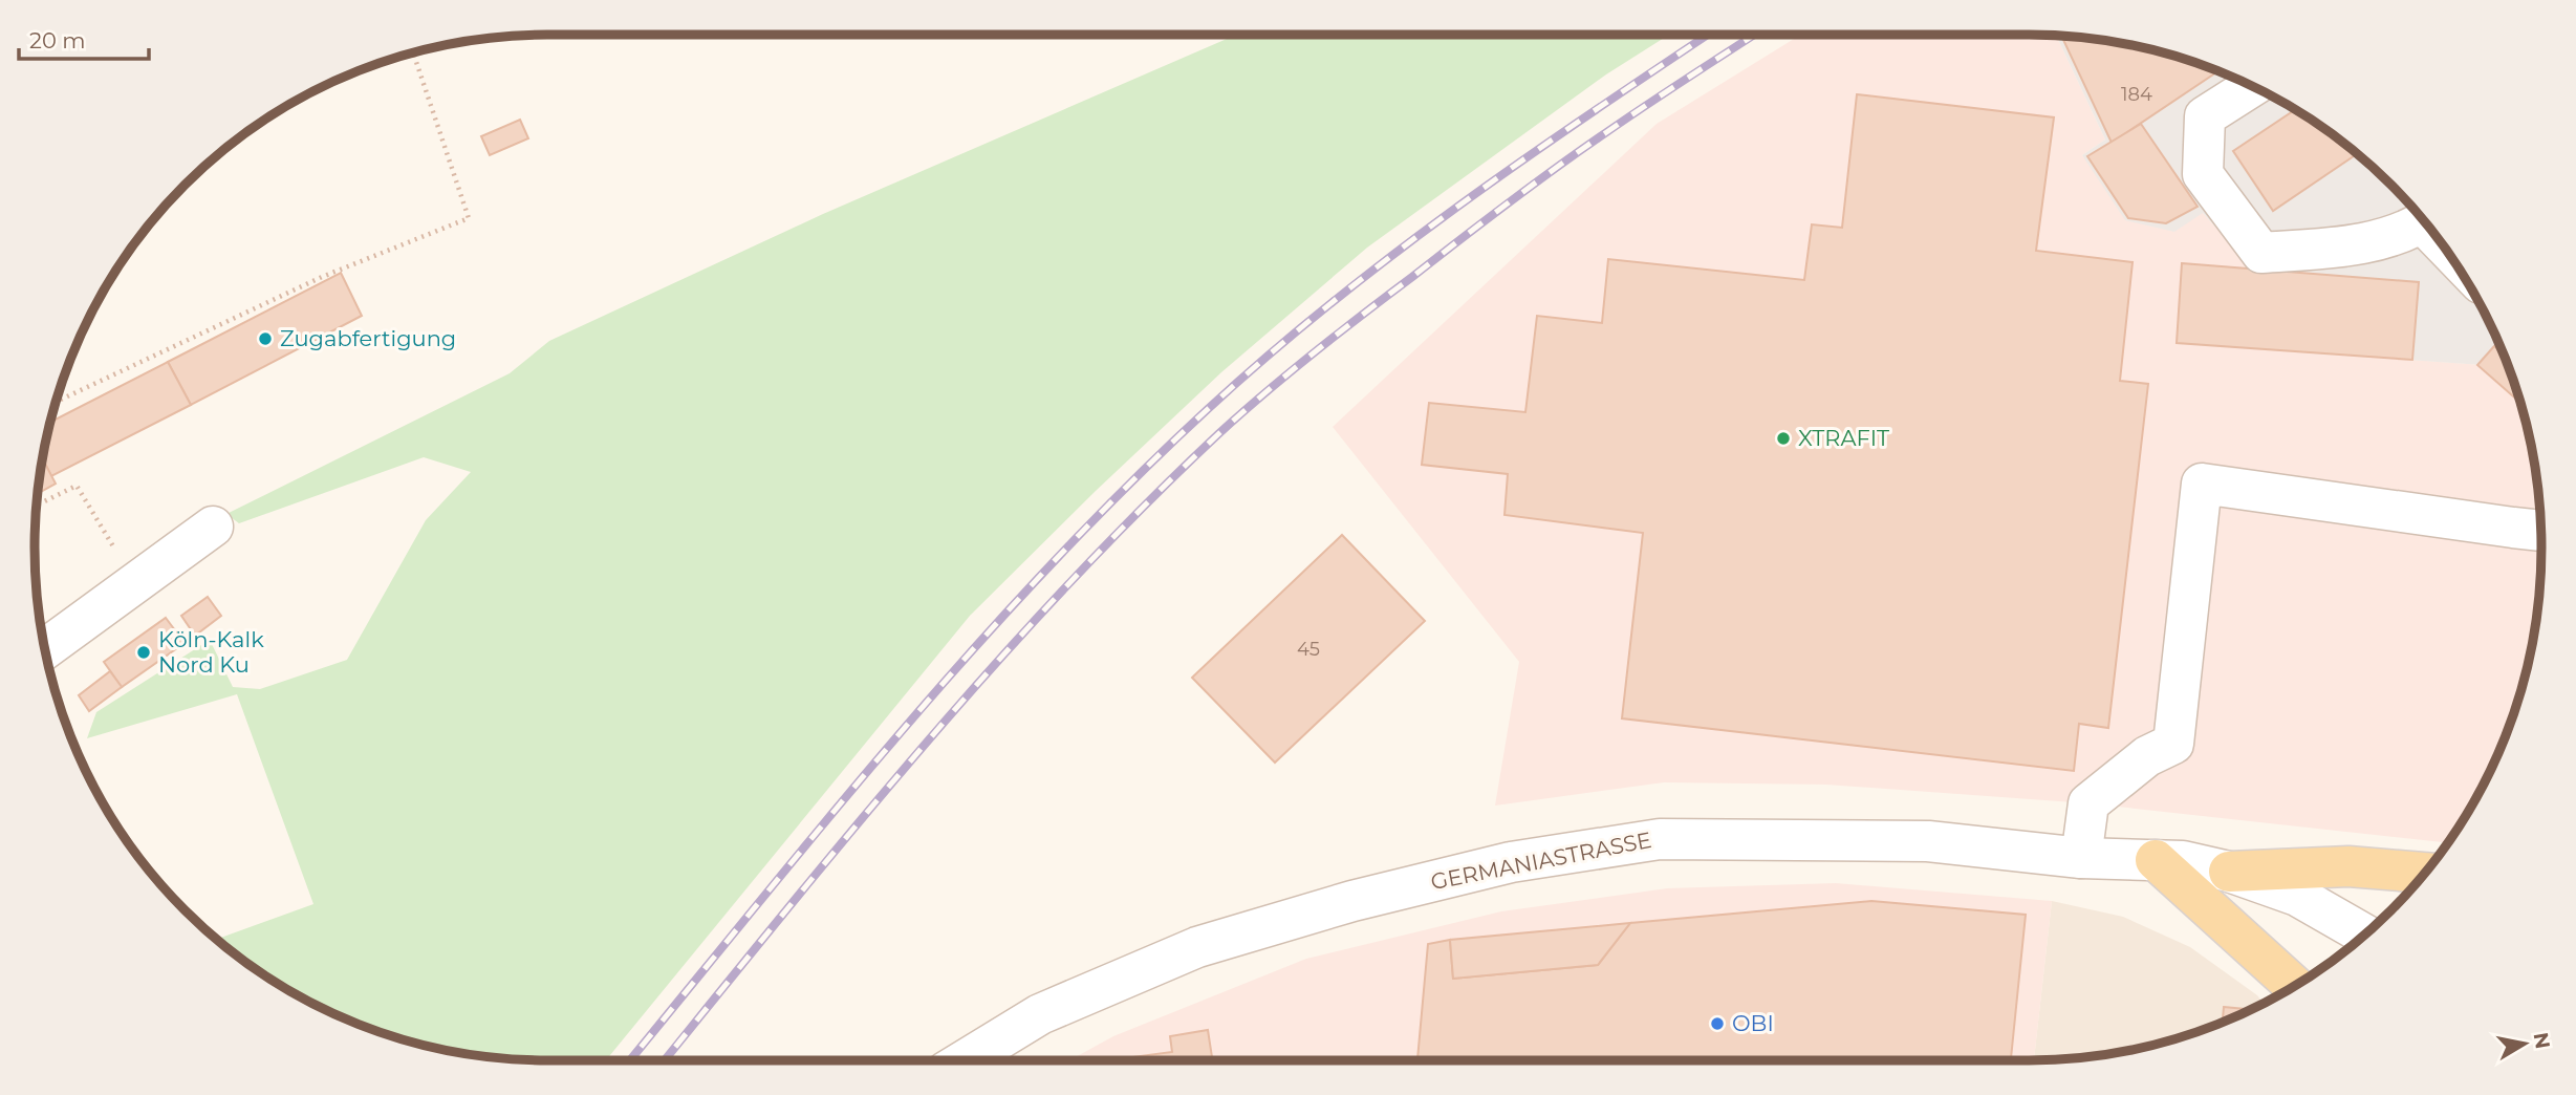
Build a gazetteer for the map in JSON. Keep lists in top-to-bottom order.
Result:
{
  "streets": {
    "street": ["GERMANIASTRASSE"]
  },
  "places": [
    "Zugabfertigung",
    "XTRAFIT",
    "Köln-Kalk Nord Ku",
    "OBI"
  ],
  "house_numbers": ["184", "45"],
  "scale_bar": "20 m",
  "north": "right"
}
